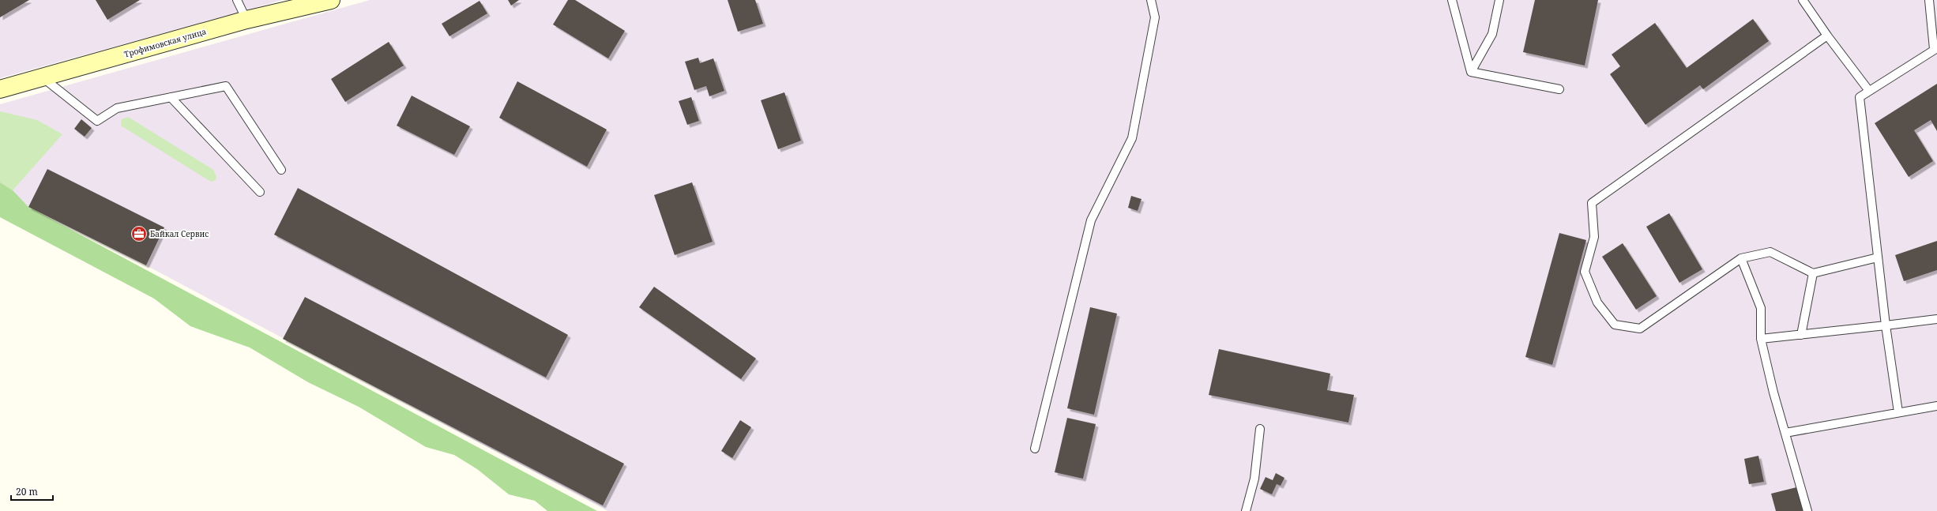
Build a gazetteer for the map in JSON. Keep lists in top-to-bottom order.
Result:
{
  "streets": {
    "street": ["Трофимовская улица"]
  },
  "places": {
    "office": ["Байкал Сервис"]
  },
  "scale_bar": "20 m"
}
